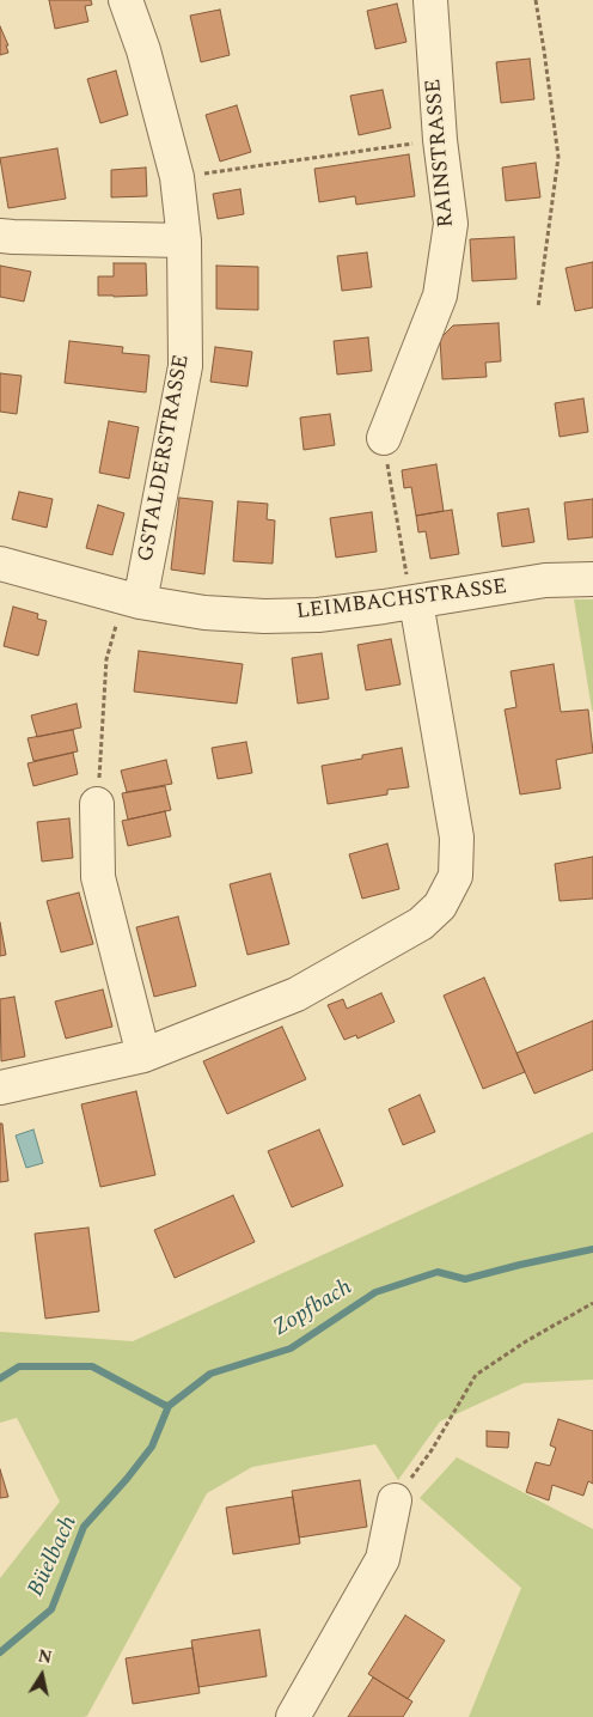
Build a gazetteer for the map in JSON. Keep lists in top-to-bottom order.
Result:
{
  "streets": {
    "street": ["RAINSTRASSE", "GSTALDERSTRASSE", "LEIMBACHSTRASSE"]
  },
  "crossings": [
    ["GSTALDERSTRASSE", "LEIMBACHSTRASSE"]
  ],
  "water": ["Zopfbach", "Büelbach"],
  "north": "top"
}
